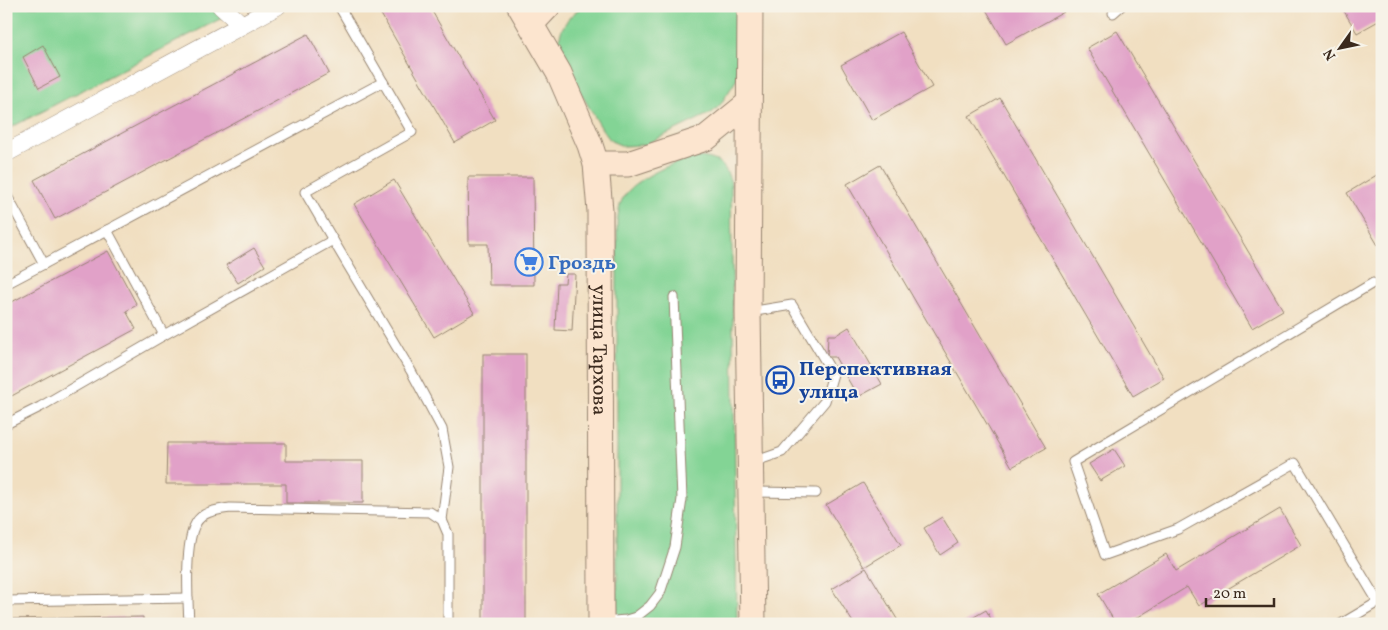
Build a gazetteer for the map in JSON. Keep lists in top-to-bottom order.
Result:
{
  "streets": {
    "main road": ["улица Тархова"]
  },
  "places": {
    "supermarket": ["Гроздь"],
    "bus stop": ["Перспективная улица"]
  },
  "scale_bar": "20 m",
  "north": "bottom left"
}
